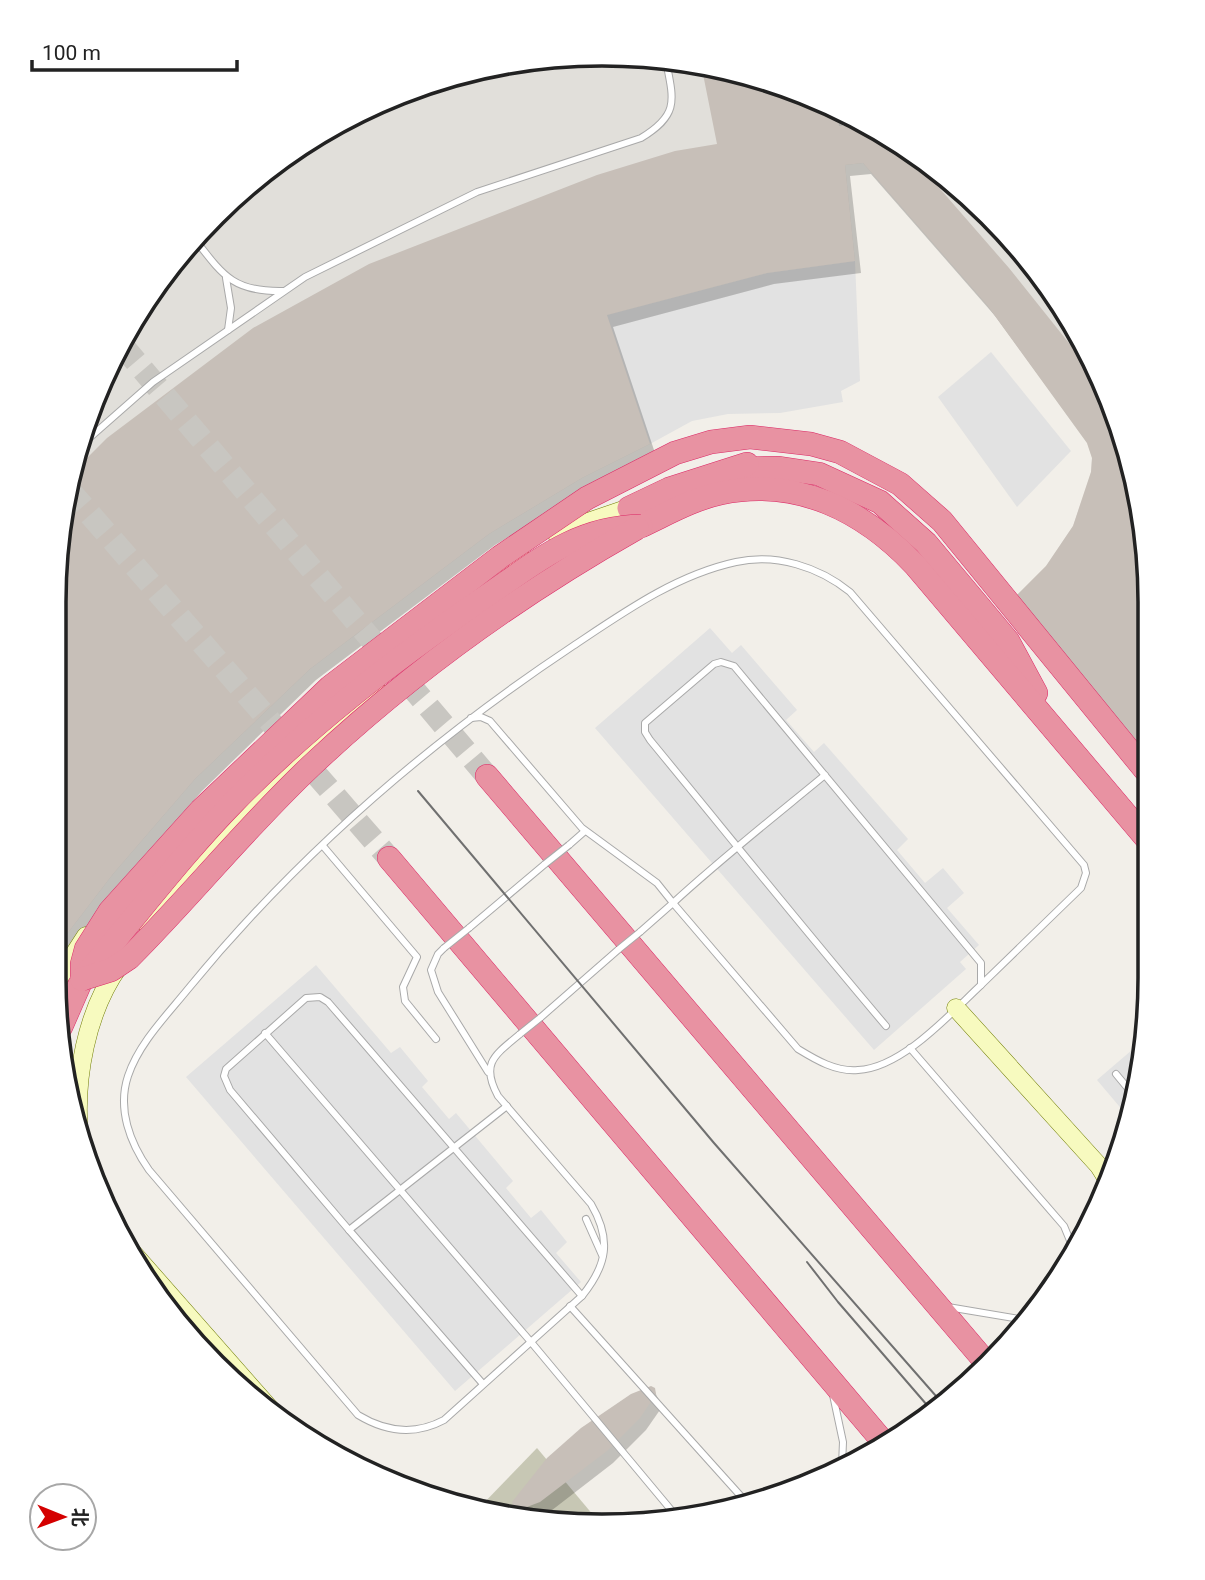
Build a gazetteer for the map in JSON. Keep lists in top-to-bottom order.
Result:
{
  "scale_bar": "100 m",
  "north": "right"
}
